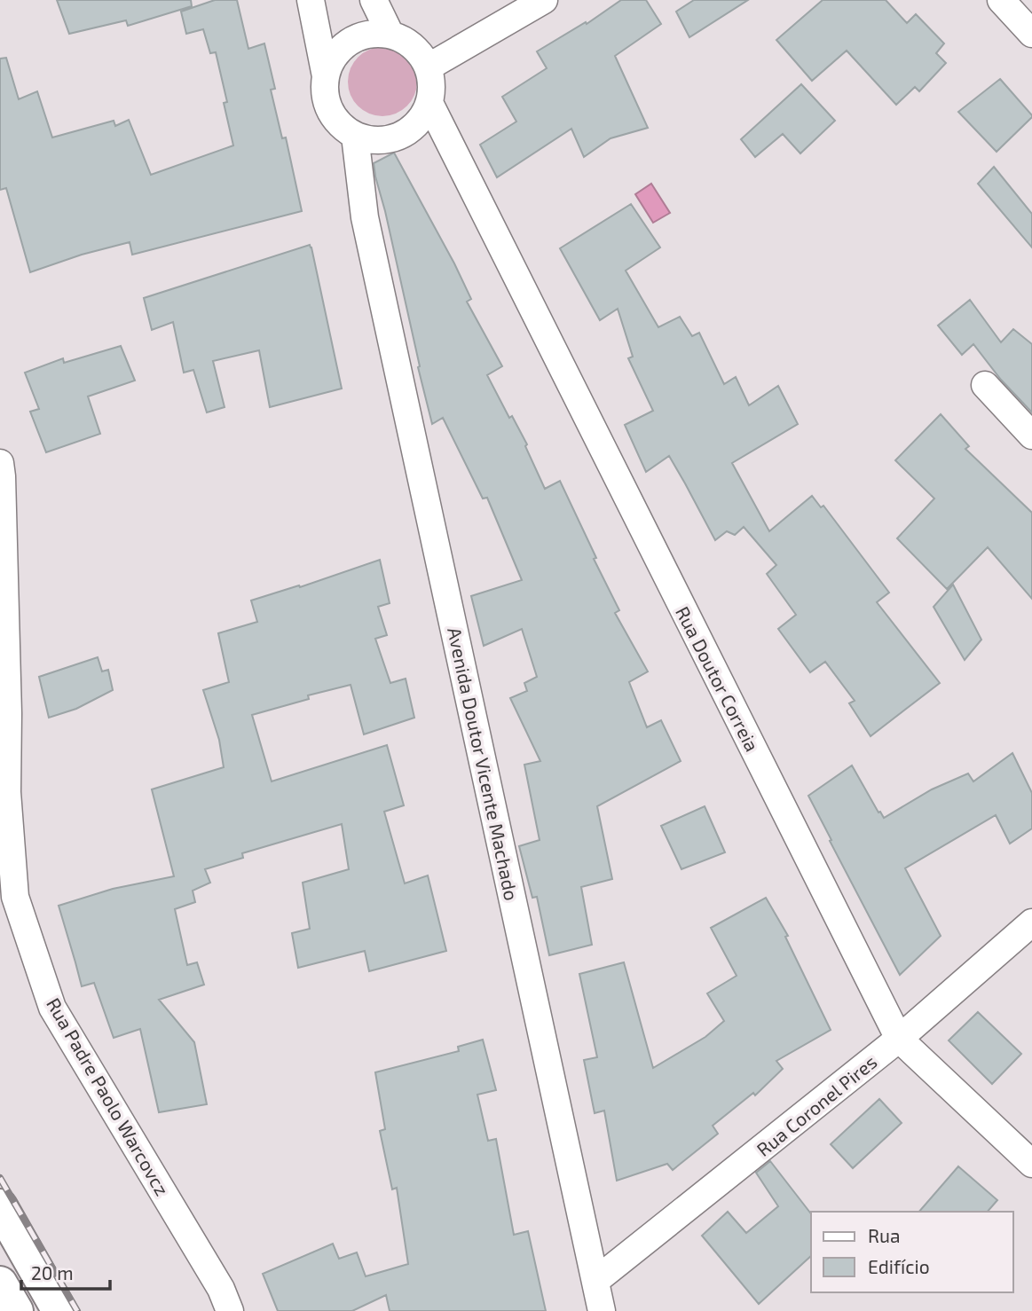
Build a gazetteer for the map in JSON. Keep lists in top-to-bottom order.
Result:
{
  "streets": {
    "street": [
      "Rua Doutor Correia",
      "Avenida Doutor Vicente Machado",
      "Rua Padre Paolo Warcovcz",
      "Rua Coronel Pires"
    ]
  },
  "crossings": [
    ["Rua Doutor Correia", "Avenida Doutor Vicente Machado"],
    ["Rua Doutor Correia", "Rua Coronel Pires"],
    ["Avenida Doutor Vicente Machado", "Rua Coronel Pires"]
  ],
  "legend": ["Rua", "Edifício"],
  "scale_bar": "20 m"
}
